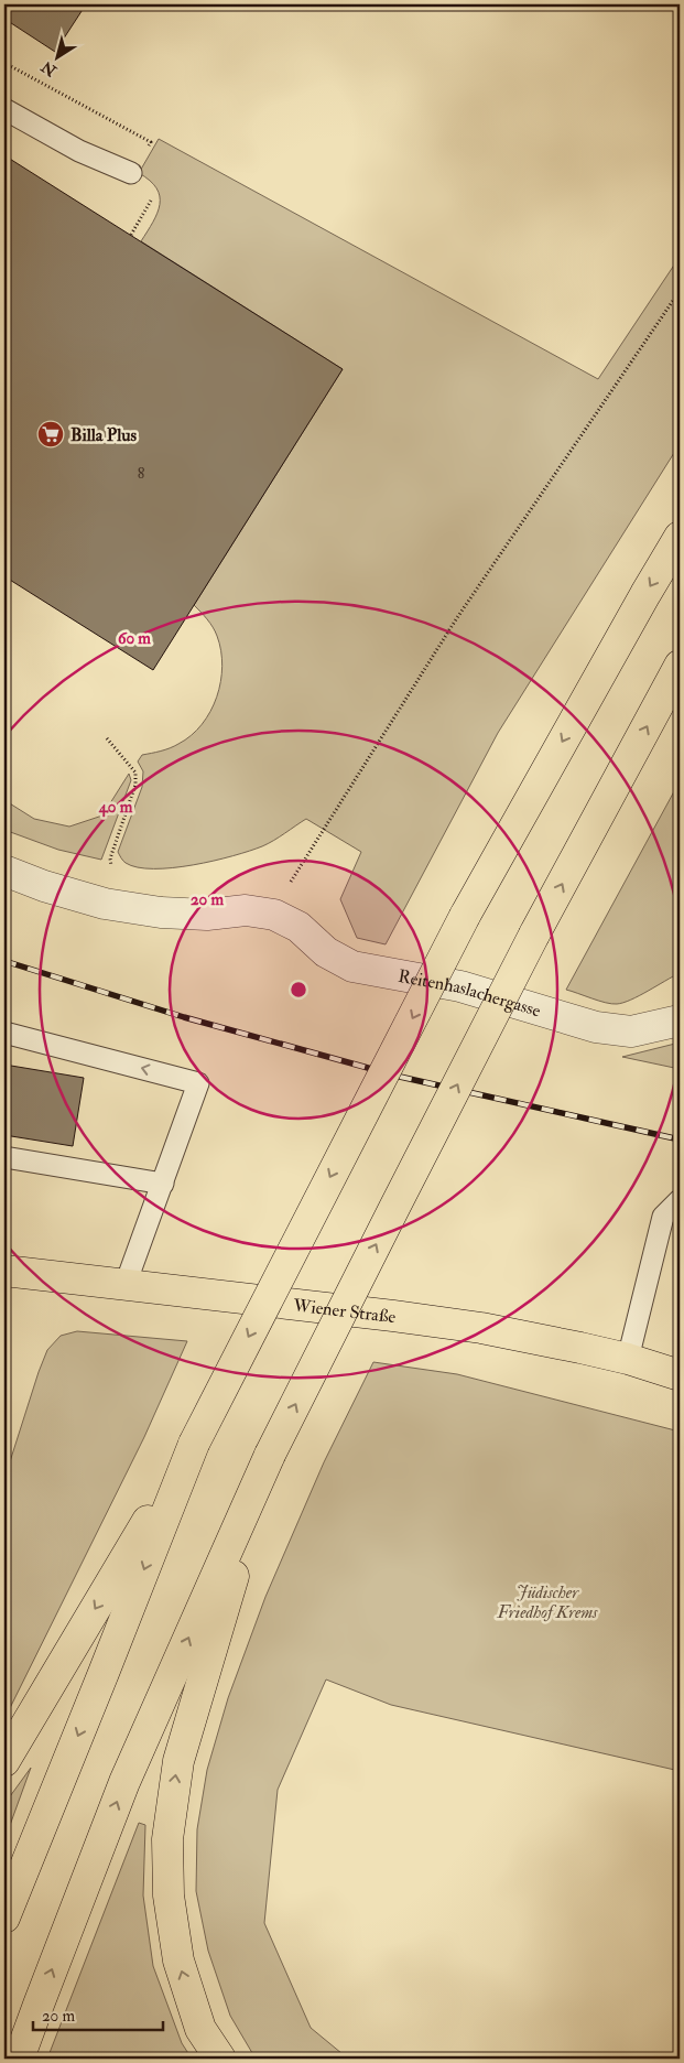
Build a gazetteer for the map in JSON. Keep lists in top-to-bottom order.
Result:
{
  "streets": {
    "main road": ["Wiener Straße"],
    "street": ["Reitenhaslachergasse"]
  },
  "parks": ["Jüdischer Friedhof Krems"],
  "places": {
    "supermarket": ["Billa Plus"]
  },
  "house_numbers": ["8"],
  "scale_bar": "20 m",
  "north": "bottom left",
  "rings": ["60 m", "40 m", "20 m"]
}
